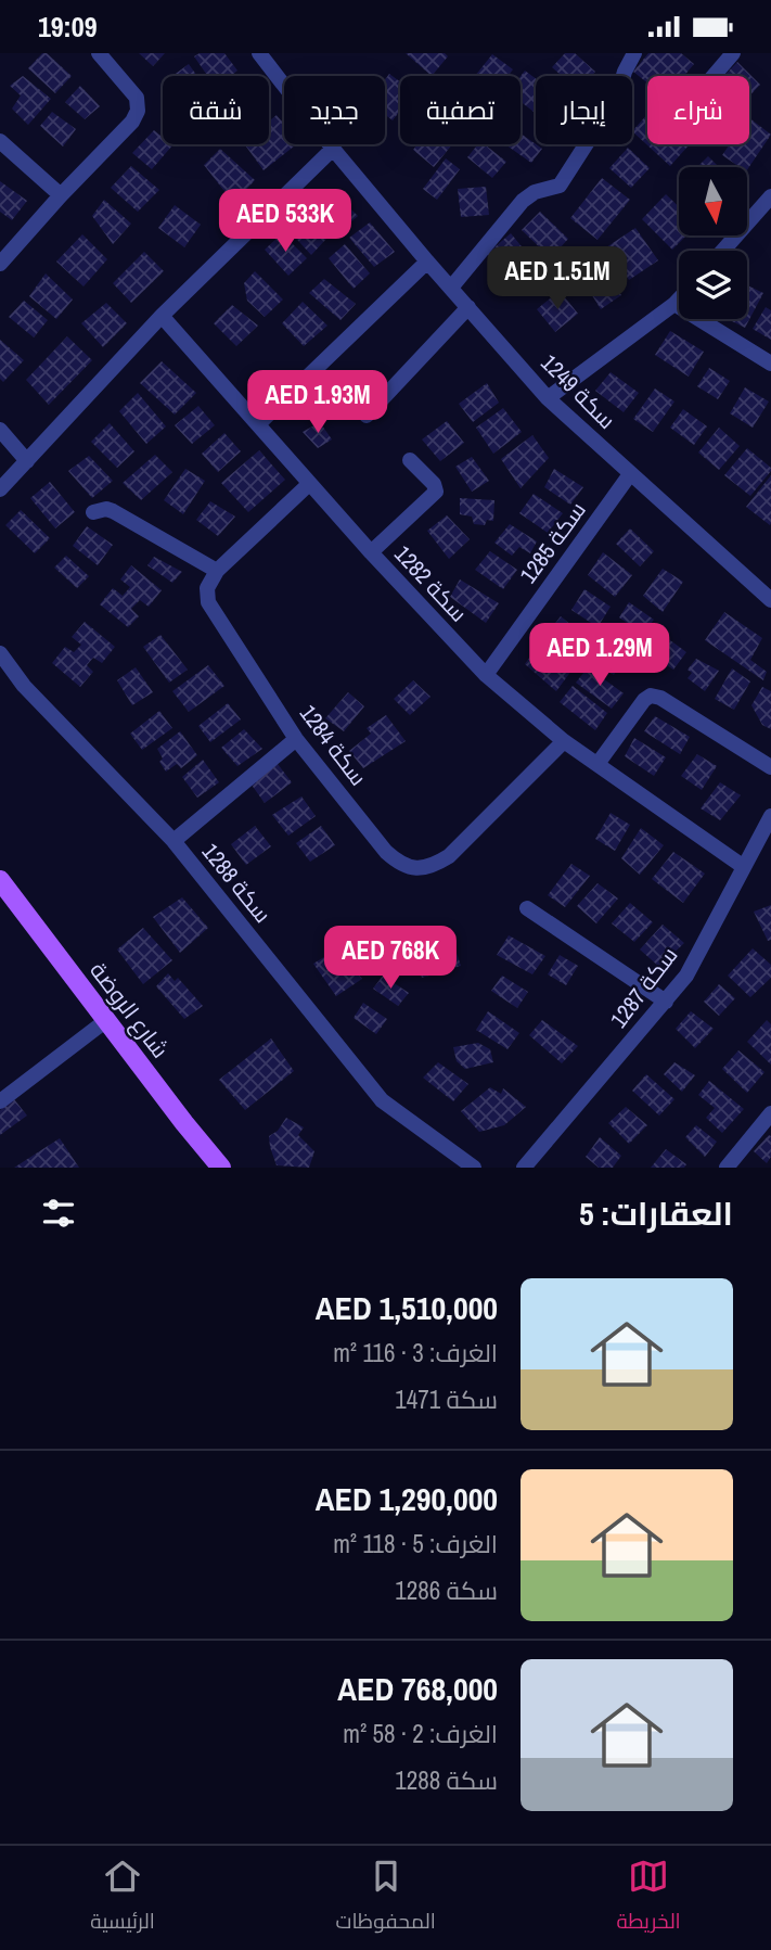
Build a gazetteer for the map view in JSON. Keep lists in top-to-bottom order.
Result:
{
  "streets": {
    "main road": ["شارع الروضة"],
    "street": [
      "سكة 1249",
      "سكة 1285",
      "سكة 1282",
      "سكة 1284",
      "سكة 1288",
      "سكة 1287"
    ]
  },
  "crossings": [
    ["سكة 1249", "سكة 1285"],
    ["سكة 1285", "سكة 1282"],
    ["سكة 1282", "سكة 1284"],
    ["سكة 1282", "سكة 1287"]
  ],
  "north": "bottom",
  "page": {
    "status": "19:09",
    "chip": [
      "شراء",
      "إيجار",
      "تصفية",
      "جديد",
      "شقة"
    ],
    "price": [
      "AED 533K",
      "AED 1.51M",
      "AED 1.93M",
      "AED 1.29M",
      "AED 768K"
    ],
    "heading": "العقارات: 5",
    "list": [
      {
        "name": "AED 1,510,000",
        "note": "الغرف: 3 · 116 m² · سكة 1471"
      },
      {
        "name": "AED 1,290,000",
        "note": "الغرف: 5 · 118 m² · سكة 1286"
      },
      {
        "name": "AED 768,000",
        "note": "الغرف: 2 · 58 m² · سكة 1288"
      }
    ],
    "tabs": ["الخريطة", "المحفوظات", "الرئيسية"]
  }
}
